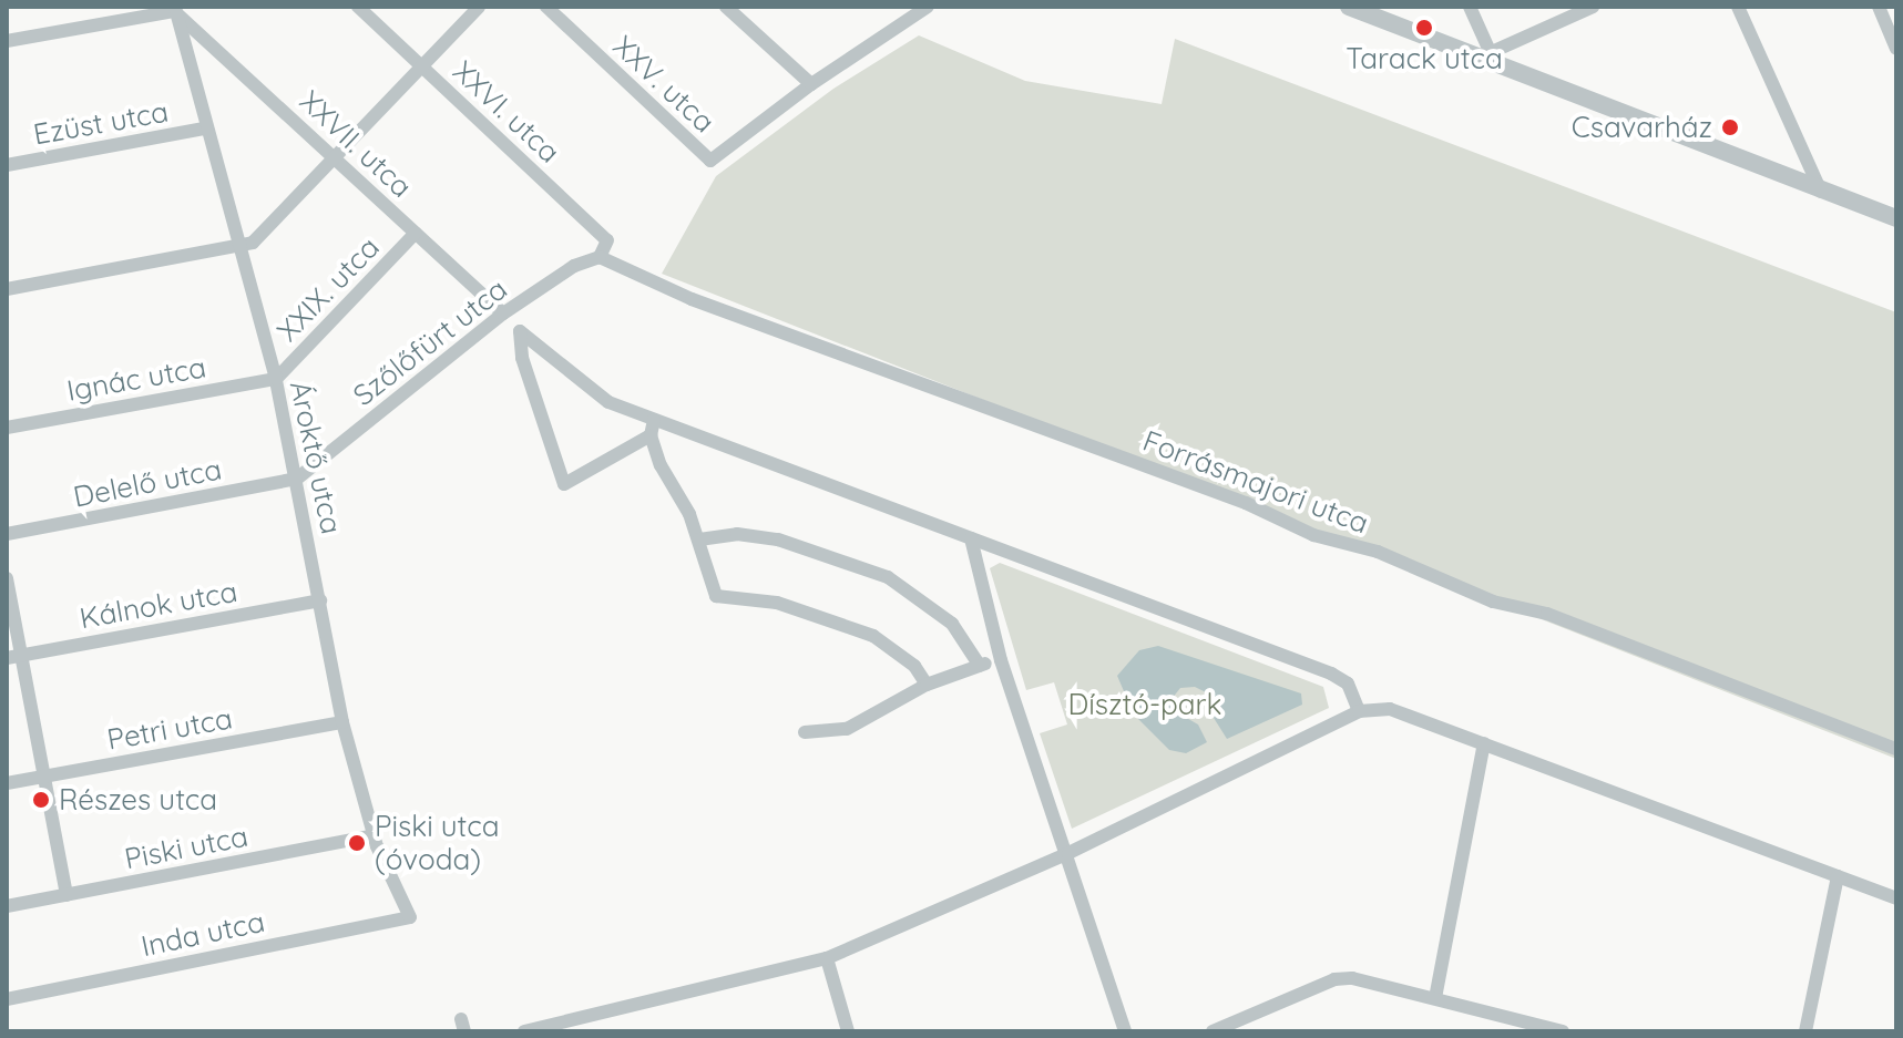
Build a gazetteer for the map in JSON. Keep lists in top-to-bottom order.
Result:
{
  "streets": {
    "street": [
      "XXV. utca",
      "XXVI. utca",
      "Ezüst utca",
      "XXVII. utca",
      "XXIX. utca",
      "Szőlőfürt utca",
      "Ignác utca",
      "Ároktő utca",
      "Forrásmajori utca",
      "Delelő utca",
      "Kálnok utca",
      "Petri utca",
      "Piski utca",
      "Inda utca"
    ]
  },
  "crossings": [
    ["XXVI. utca", "Szőlőfürt utca"],
    ["XXVI. utca", "Forrásmajori utca"],
    ["Ezüst utca", "Ároktő utca"],
    ["XXVII. utca", "XXIX. utca"],
    ["XXVII. utca", "Szőlőfürt utca"],
    ["XXVII. utca", "Ároktő utca"],
    ["XXIX. utca", "Ignác utca"],
    ["XXIX. utca", "Ároktő utca"],
    ["Szőlőfürt utca", "Ároktő utca"],
    ["Szőlőfürt utca", "Forrásmajori utca"],
    ["Szőlőfürt utca", "Delelő utca"],
    ["Ignác utca", "Ároktő utca"],
    ["Ároktő utca", "Delelő utca"],
    ["Ároktő utca", "Kálnok utca"],
    ["Ároktő utca", "Petri utca"],
    ["Ároktő utca", "Piski utca"],
    ["Ároktő utca", "Inda utca"]
  ],
  "parks": ["Dísztó-park"],
  "places": [
    "Tarack utca",
    "Csavarház",
    "Részes utca",
    "Piski utca (óvoda)"
  ]
}
